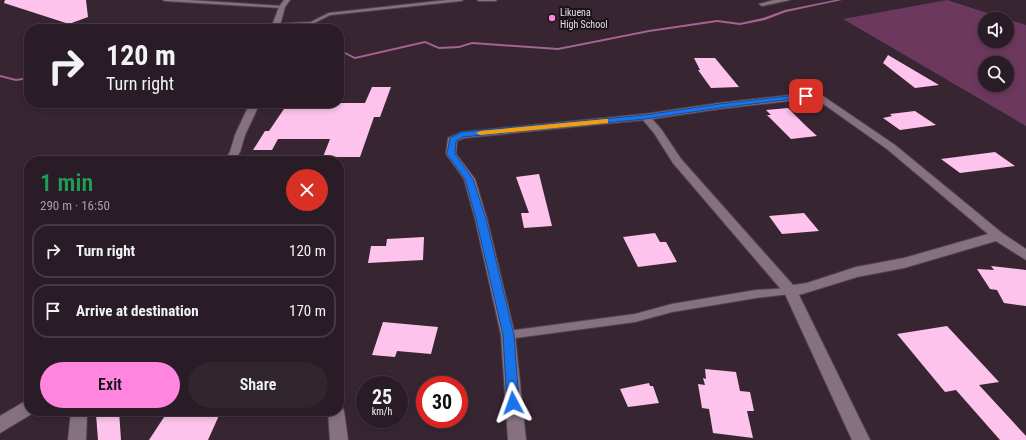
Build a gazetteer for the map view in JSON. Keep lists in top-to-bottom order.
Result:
{
  "places": ["Likuena High School"],
  "page": {
    "turn": ["120 m", "Turn right"],
    "heading": ["1 min", "290 m · 16:50"],
    "list": [
      {
        "name": "Turn right",
        "value": "120 m"
      },
      {
        "name": "Arrive at destination",
        "value": "170 m"
      }
    ],
    "buttons": ["Exit", "Share"],
    "speed": "25 km/h",
    "limit": "30"
  }
}
